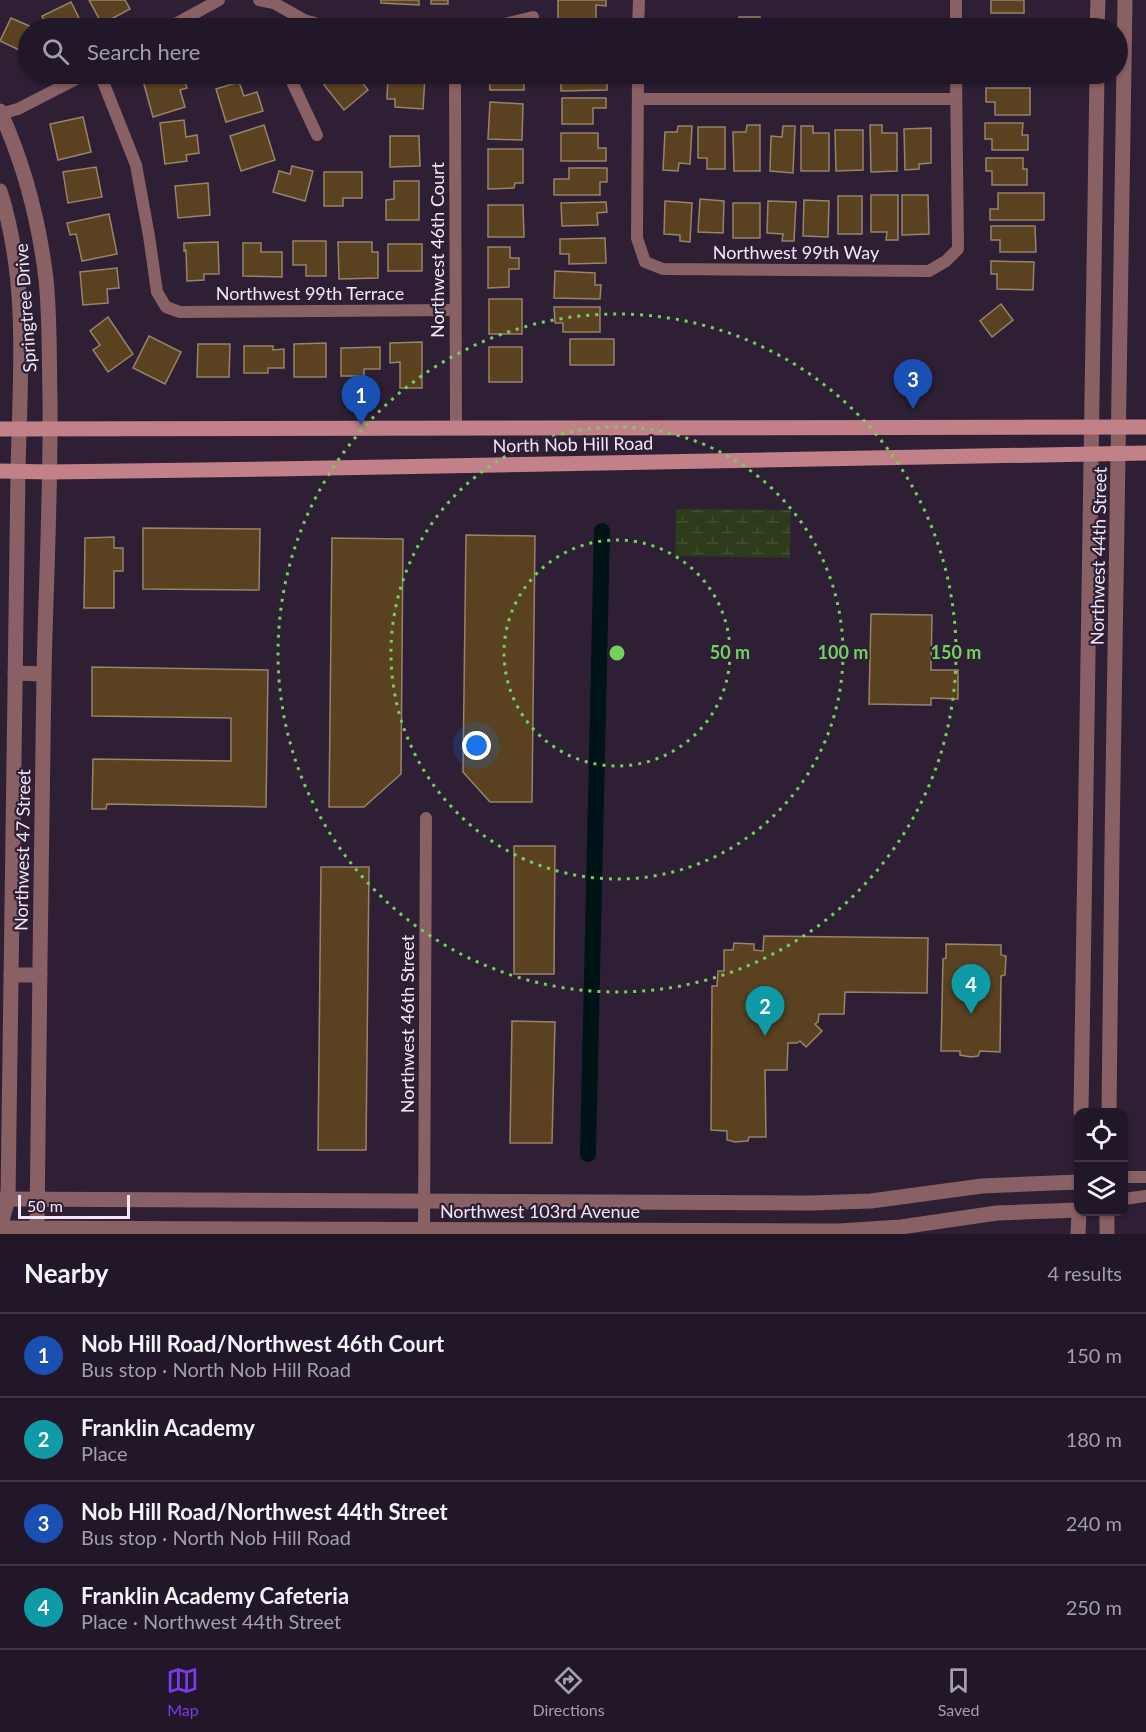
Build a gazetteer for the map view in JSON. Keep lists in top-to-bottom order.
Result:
{
  "streets": {
    "main road": ["North Nob Hill Road"],
    "street": [
      "Northwest 46th Court",
      "Northwest 99th Way",
      "Northwest 99th Terrace",
      "Springtree Drive",
      "Northwest 44th Street",
      "Northwest 47 Street",
      "Northwest 46th Street",
      "Northwest 103rd Avenue"
    ]
  },
  "crossings": [
    ["Northwest 46th Court", "Northwest 99th Terrace"],
    ["Northwest 46th Court", "North Nob Hill Road"],
    ["Springtree Drive", "North Nob Hill Road"],
    ["Springtree Drive", "Northwest 47 Street"],
    ["North Nob Hill Road", "Northwest 44th Street"],
    ["North Nob Hill Road", "Northwest 47 Street"],
    ["Northwest 47 Street", "Northwest 103rd Avenue"],
    ["Northwest 46th Street", "Northwest 103rd Avenue"]
  ],
  "scale_bar": "50 m",
  "page": {
    "search": "Search here",
    "pins": [
      "3",
      "1",
      "4",
      "2"
    ],
    "scale": "50 m",
    "heading": ["Nearby", "4 results"],
    "list": [
      {
        "mark": "1",
        "name": "Nob Hill Road/Northwest 46th Court",
        "note": "Bus stop · North Nob Hill Road",
        "value": "150 m"
      },
      {
        "mark": "2",
        "name": "Franklin Academy",
        "note": "Place",
        "value": "180 m"
      },
      {
        "mark": "3",
        "name": "Nob Hill Road/Northwest 44th Street",
        "note": "Bus stop · North Nob Hill Road",
        "value": "240 m"
      },
      {
        "mark": "4",
        "name": "Franklin Academy Cafeteria",
        "note": "Place · Northwest 44th Street",
        "value": "250 m"
      }
    ],
    "nav": ["Map", "Directions", "Saved"]
  },
  "rings": ["50 m", "100 m", "150 m"]
}
